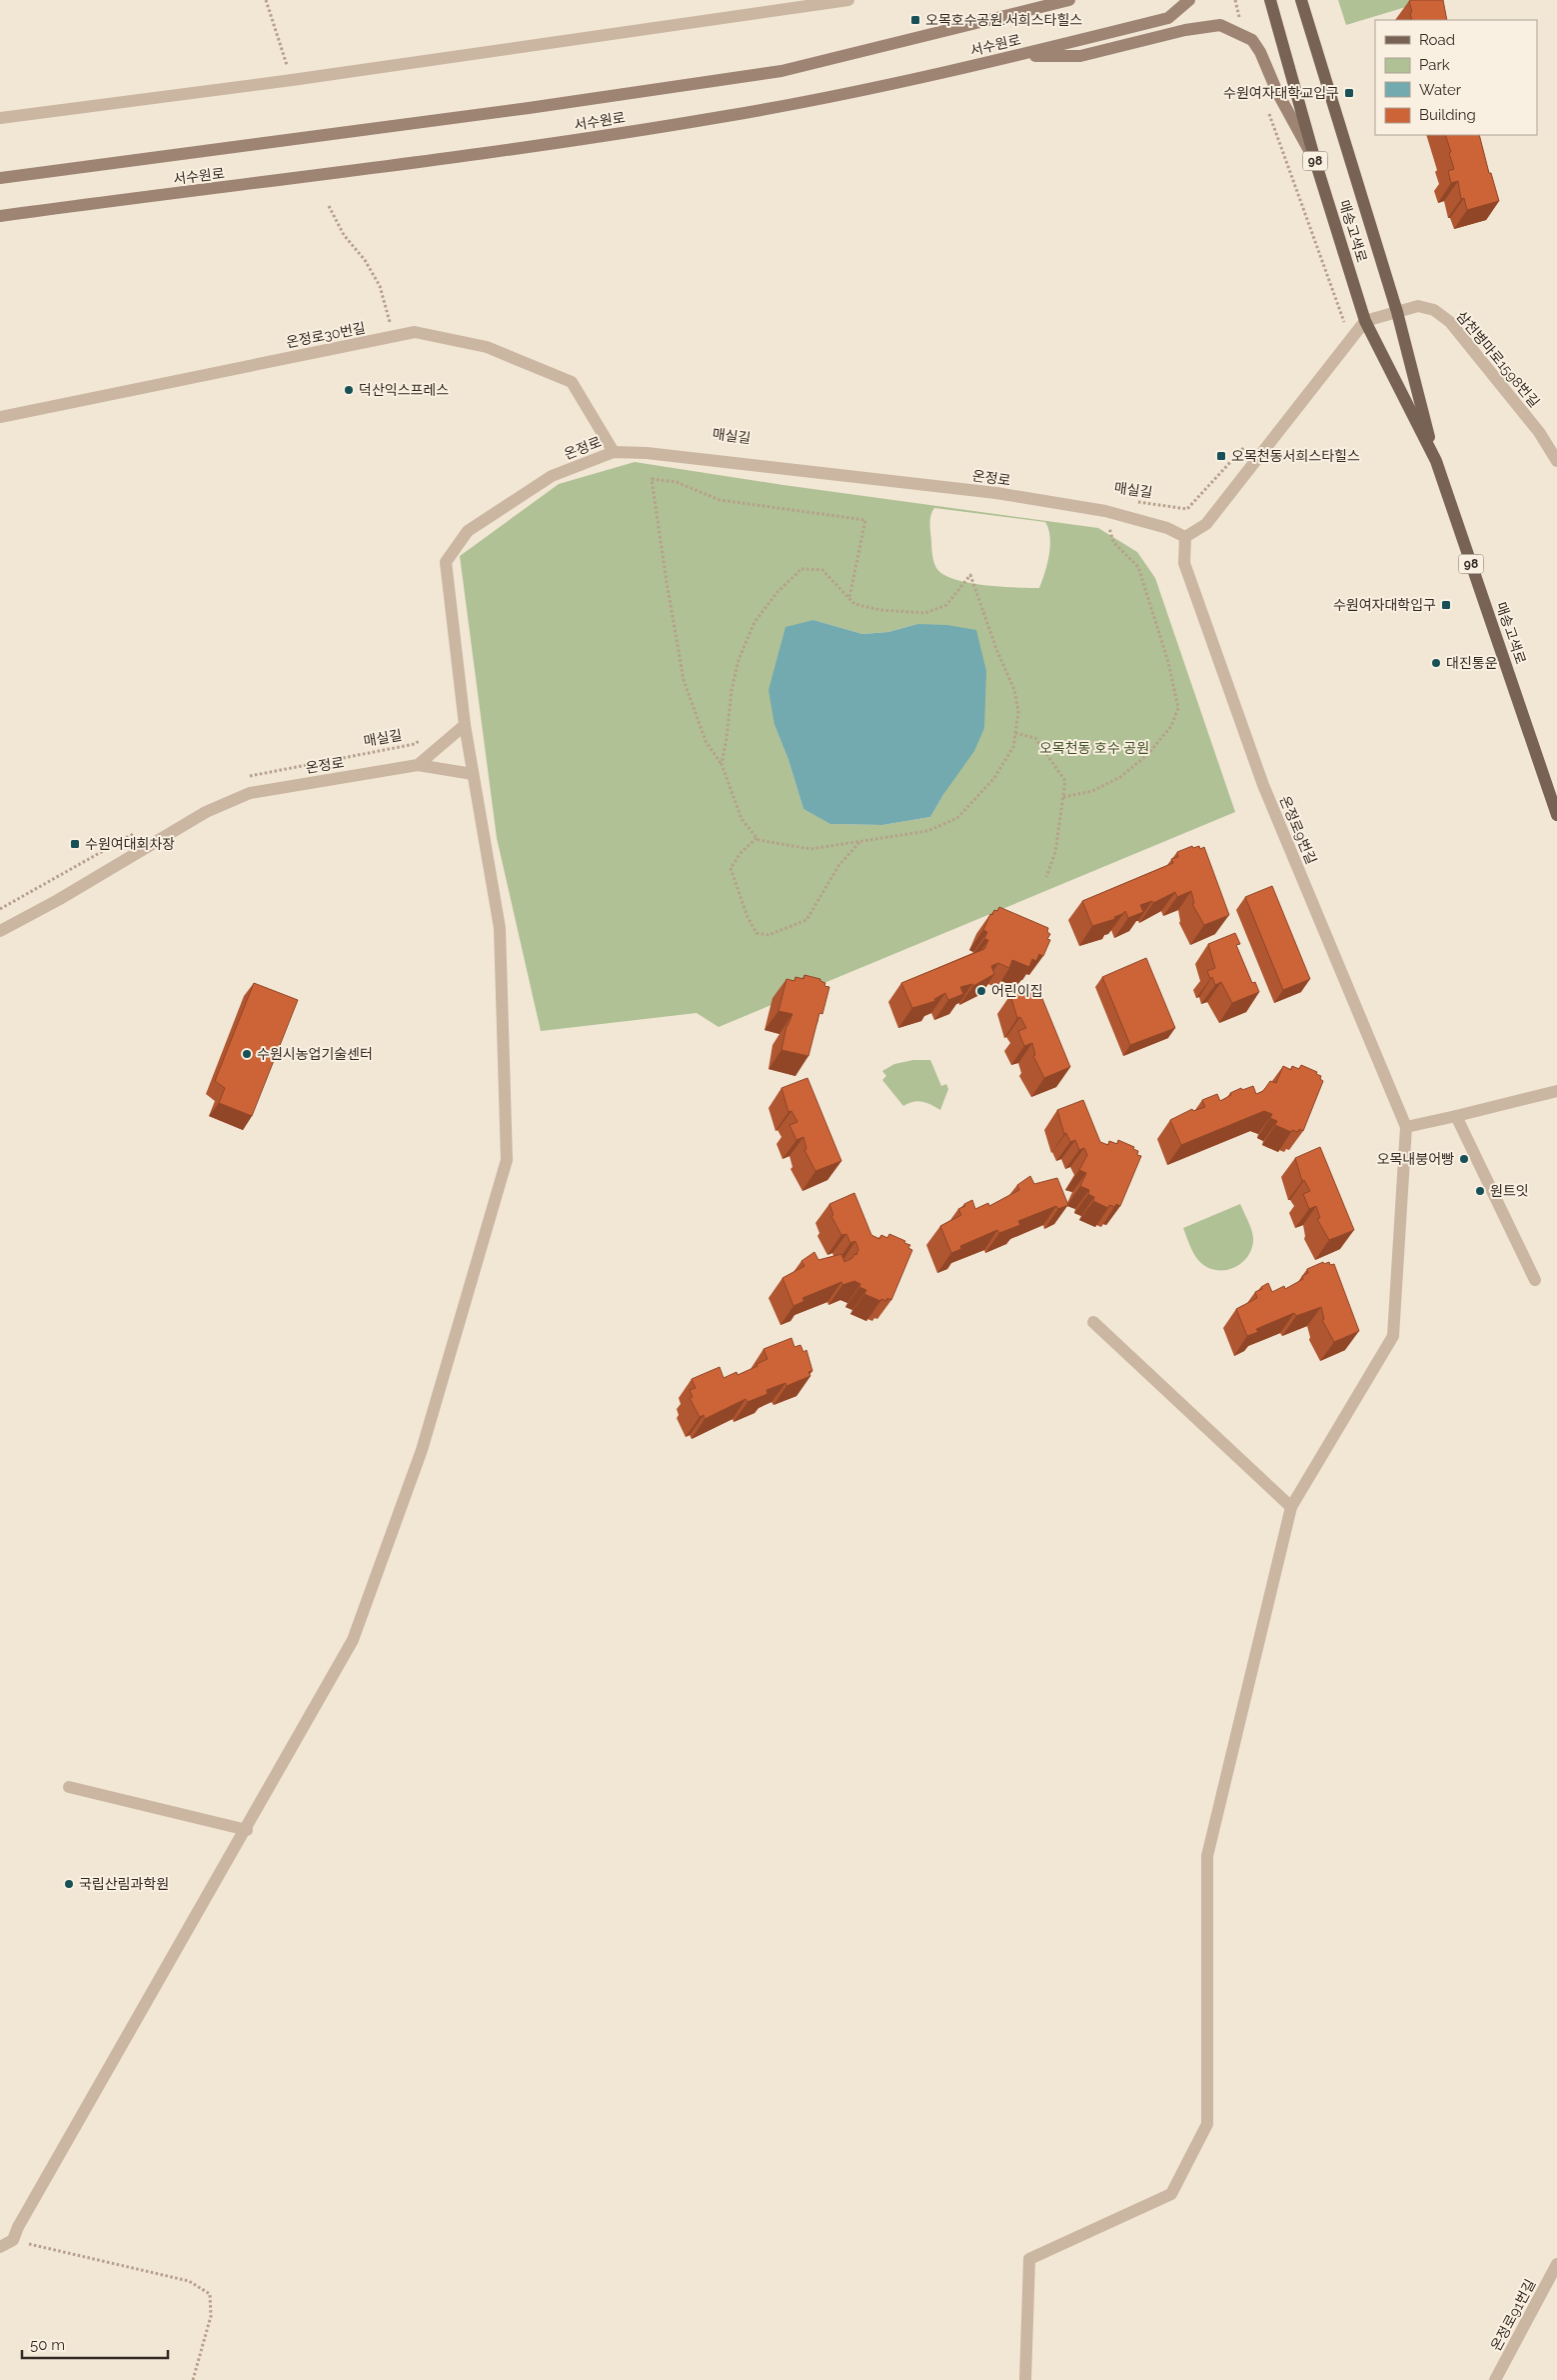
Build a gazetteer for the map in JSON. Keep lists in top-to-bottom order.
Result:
{
  "streets": {
    "main road": ["98", "매송고색로"],
    "street": [
      "서수원로",
      "온정로30번길",
      "삼천병마로1598번길",
      "온정로",
      "온정로9번길",
      "온정로91번길"
    ],
    "path": ["매실길"]
  },
  "crossings": [
    ["매송고색로", "삼천병마로1598번길"],
    ["온정로30번길", "온정로"],
    ["온정로", "온정로9번길"]
  ],
  "parks": ["오목천동 호수 공원"],
  "places": {
    "transit": [
      "오목호수공원.서희스타힐스",
      "수원여자대학교입구",
      "오목천동서희스타힐스",
      "수원여자대학입구",
      "수원여대회차장"
    ],
    "other": [
      "덕산익스프레스",
      "대진통운",
      "어린이집",
      "수원시농업기술센터",
      "오목내붕어빵",
      "원트잇",
      "국립산림과학원"
    ]
  },
  "legend": [
    "Road",
    "Park",
    "Water",
    "Building"
  ],
  "scale_bar": "50 m"
}
